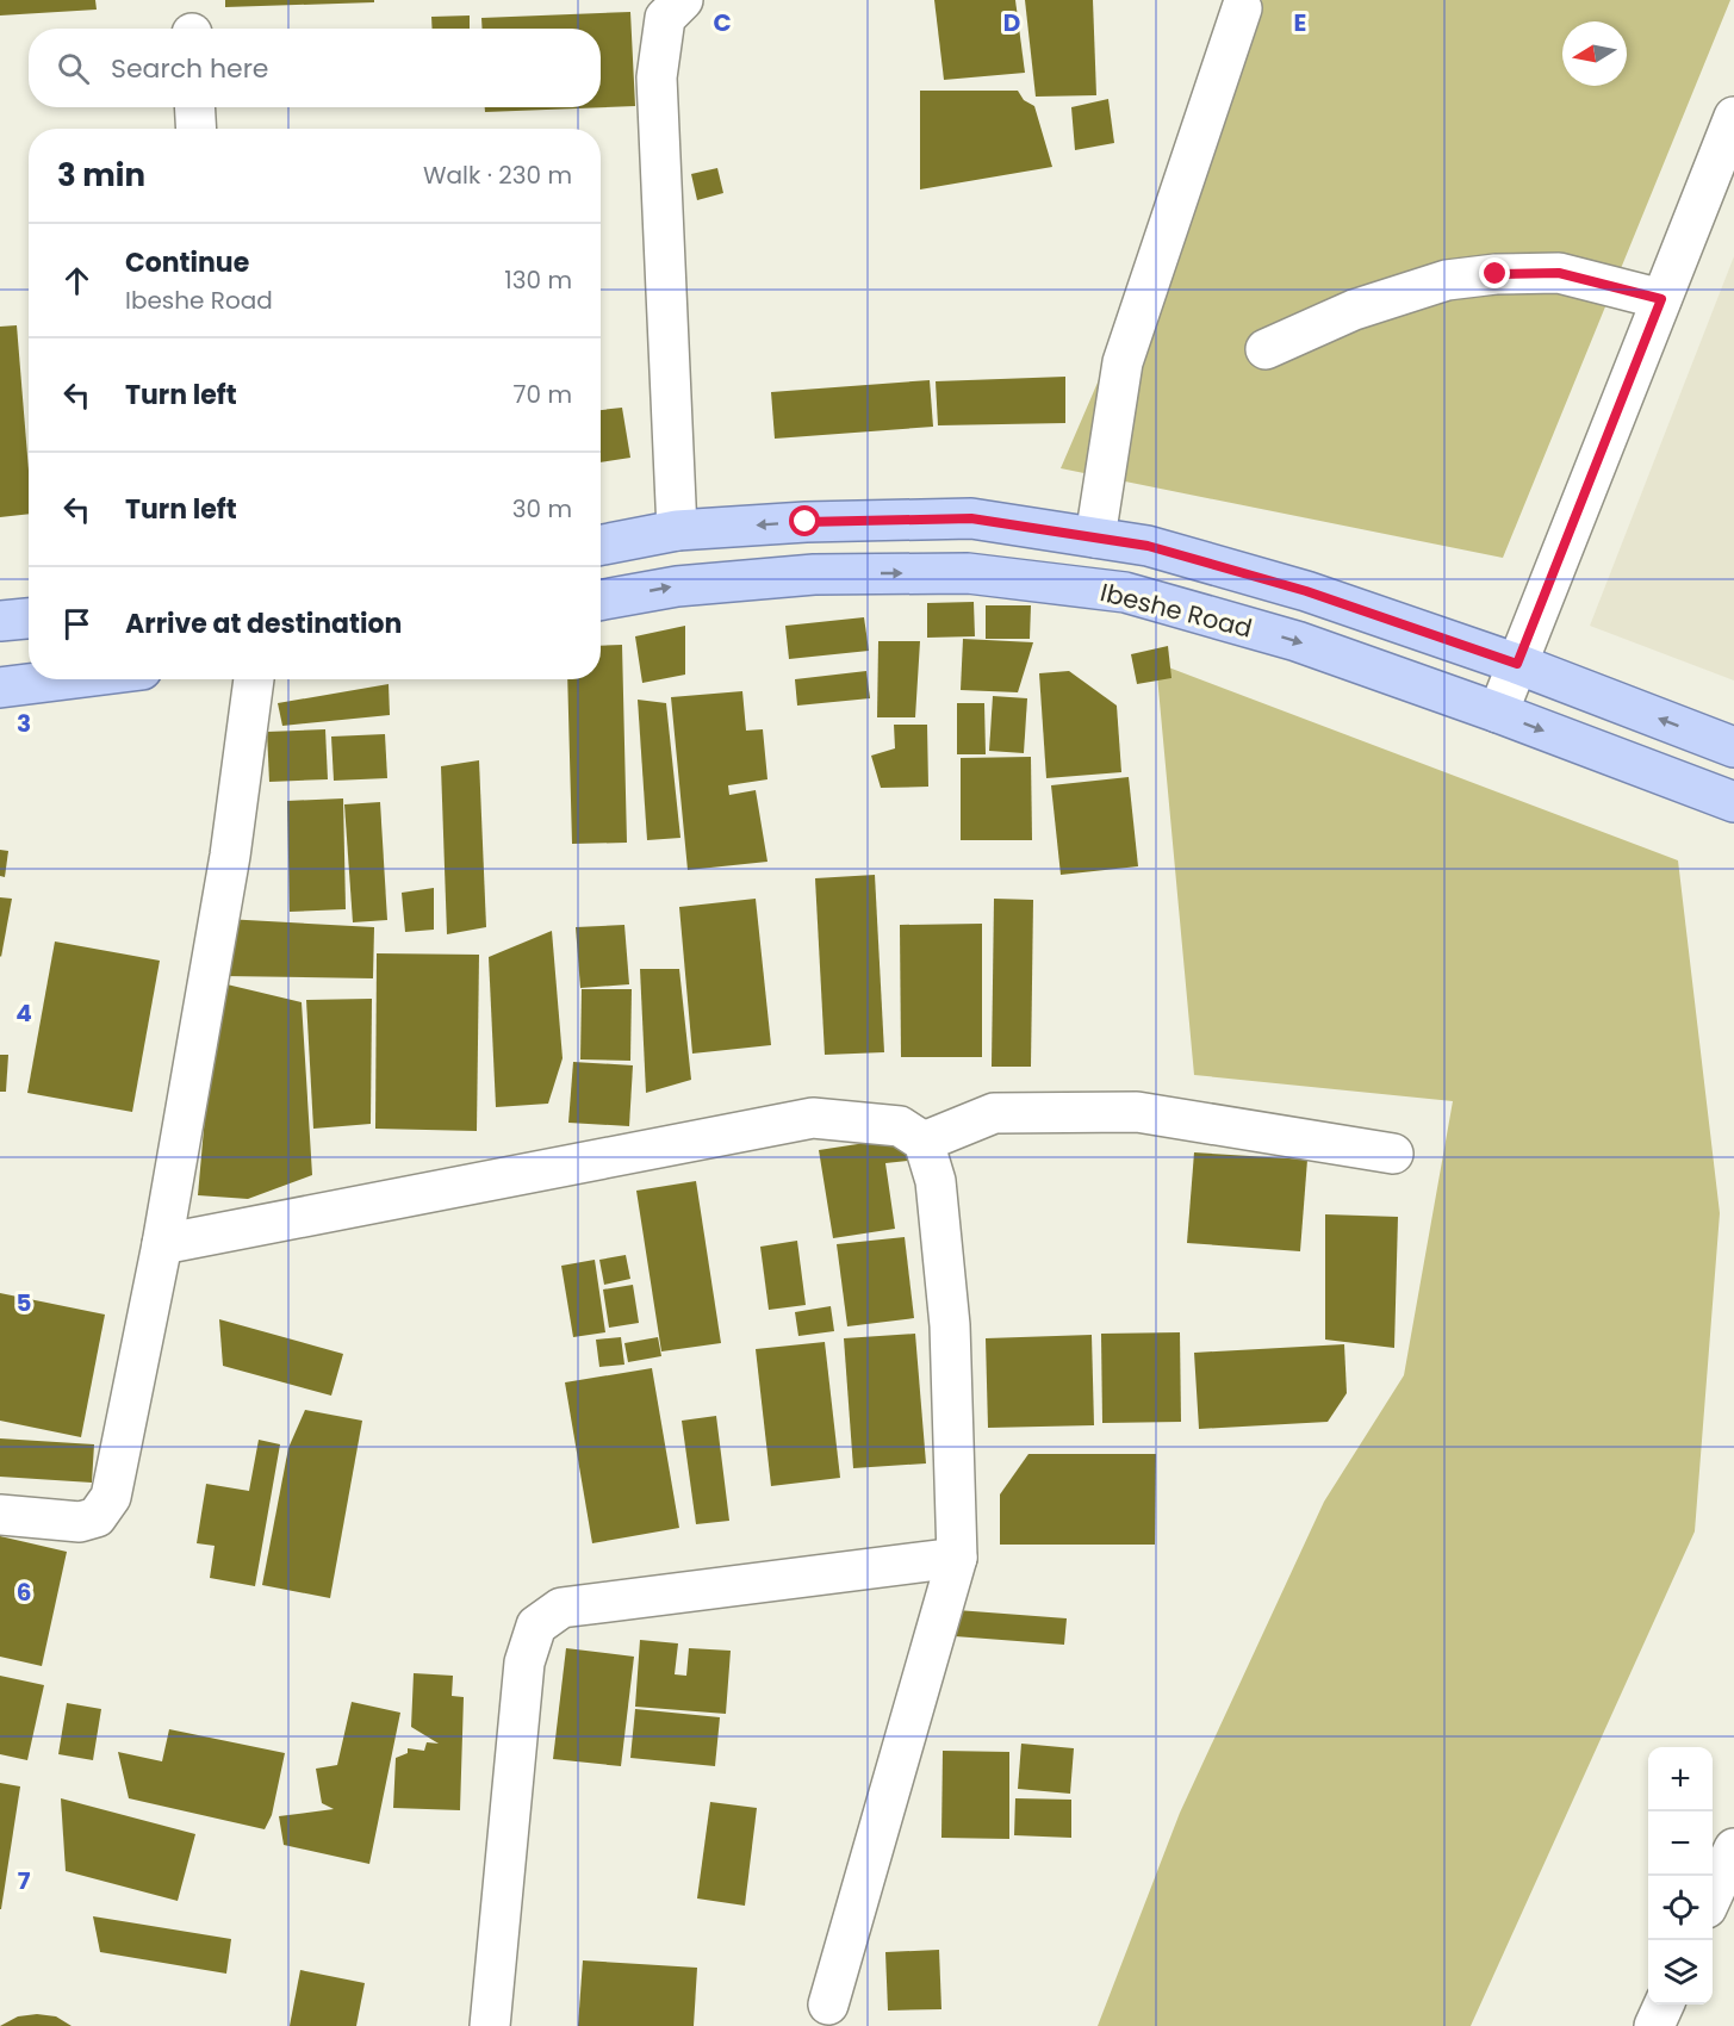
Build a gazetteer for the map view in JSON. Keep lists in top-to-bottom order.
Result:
{
  "streets": {
    "main road": ["Ibeshe Road"]
  },
  "north": "left",
  "page": {
    "search": "Search here",
    "heading": ["3 min", "Walk · 230 m"],
    "list": [
      ["Continue", "Ibeshe Road", "130 m"],
      ["Turn left", "70 m"],
      ["Turn left", "30 m"],
      "Arrive at destination"
    ],
    "map_buttons": ["+", "−"]
  },
  "grid": {
    "columns": ["C", "D", "E"],
    "rows": [
      "3",
      "4",
      "5",
      "6",
      "7"
    ]
  }
}
